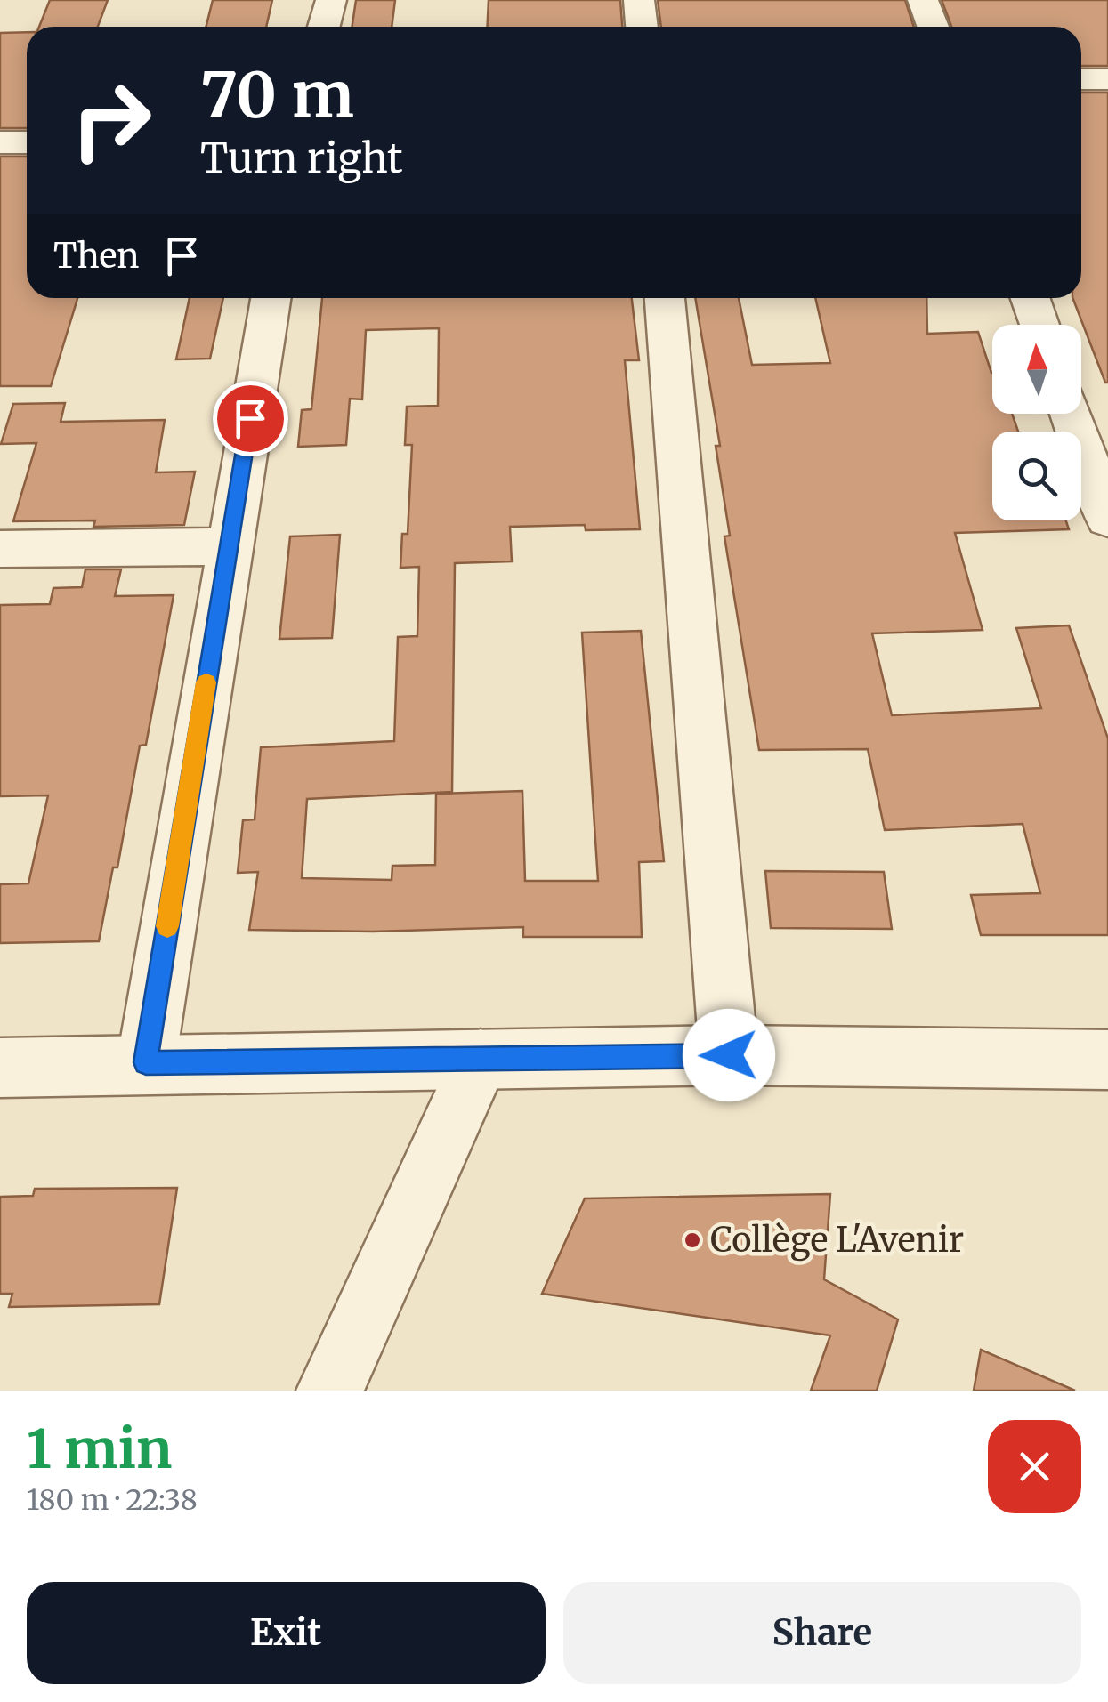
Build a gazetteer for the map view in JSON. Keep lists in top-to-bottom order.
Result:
{
  "places": ["Collège L'Avenir"],
  "north": "top",
  "page": {
    "turn": ["70 m", "Turn right"],
    "then": "Then",
    "heading": ["1 min", "180 m · 22:38"],
    "buttons": ["Exit", "Share"]
  }
}
